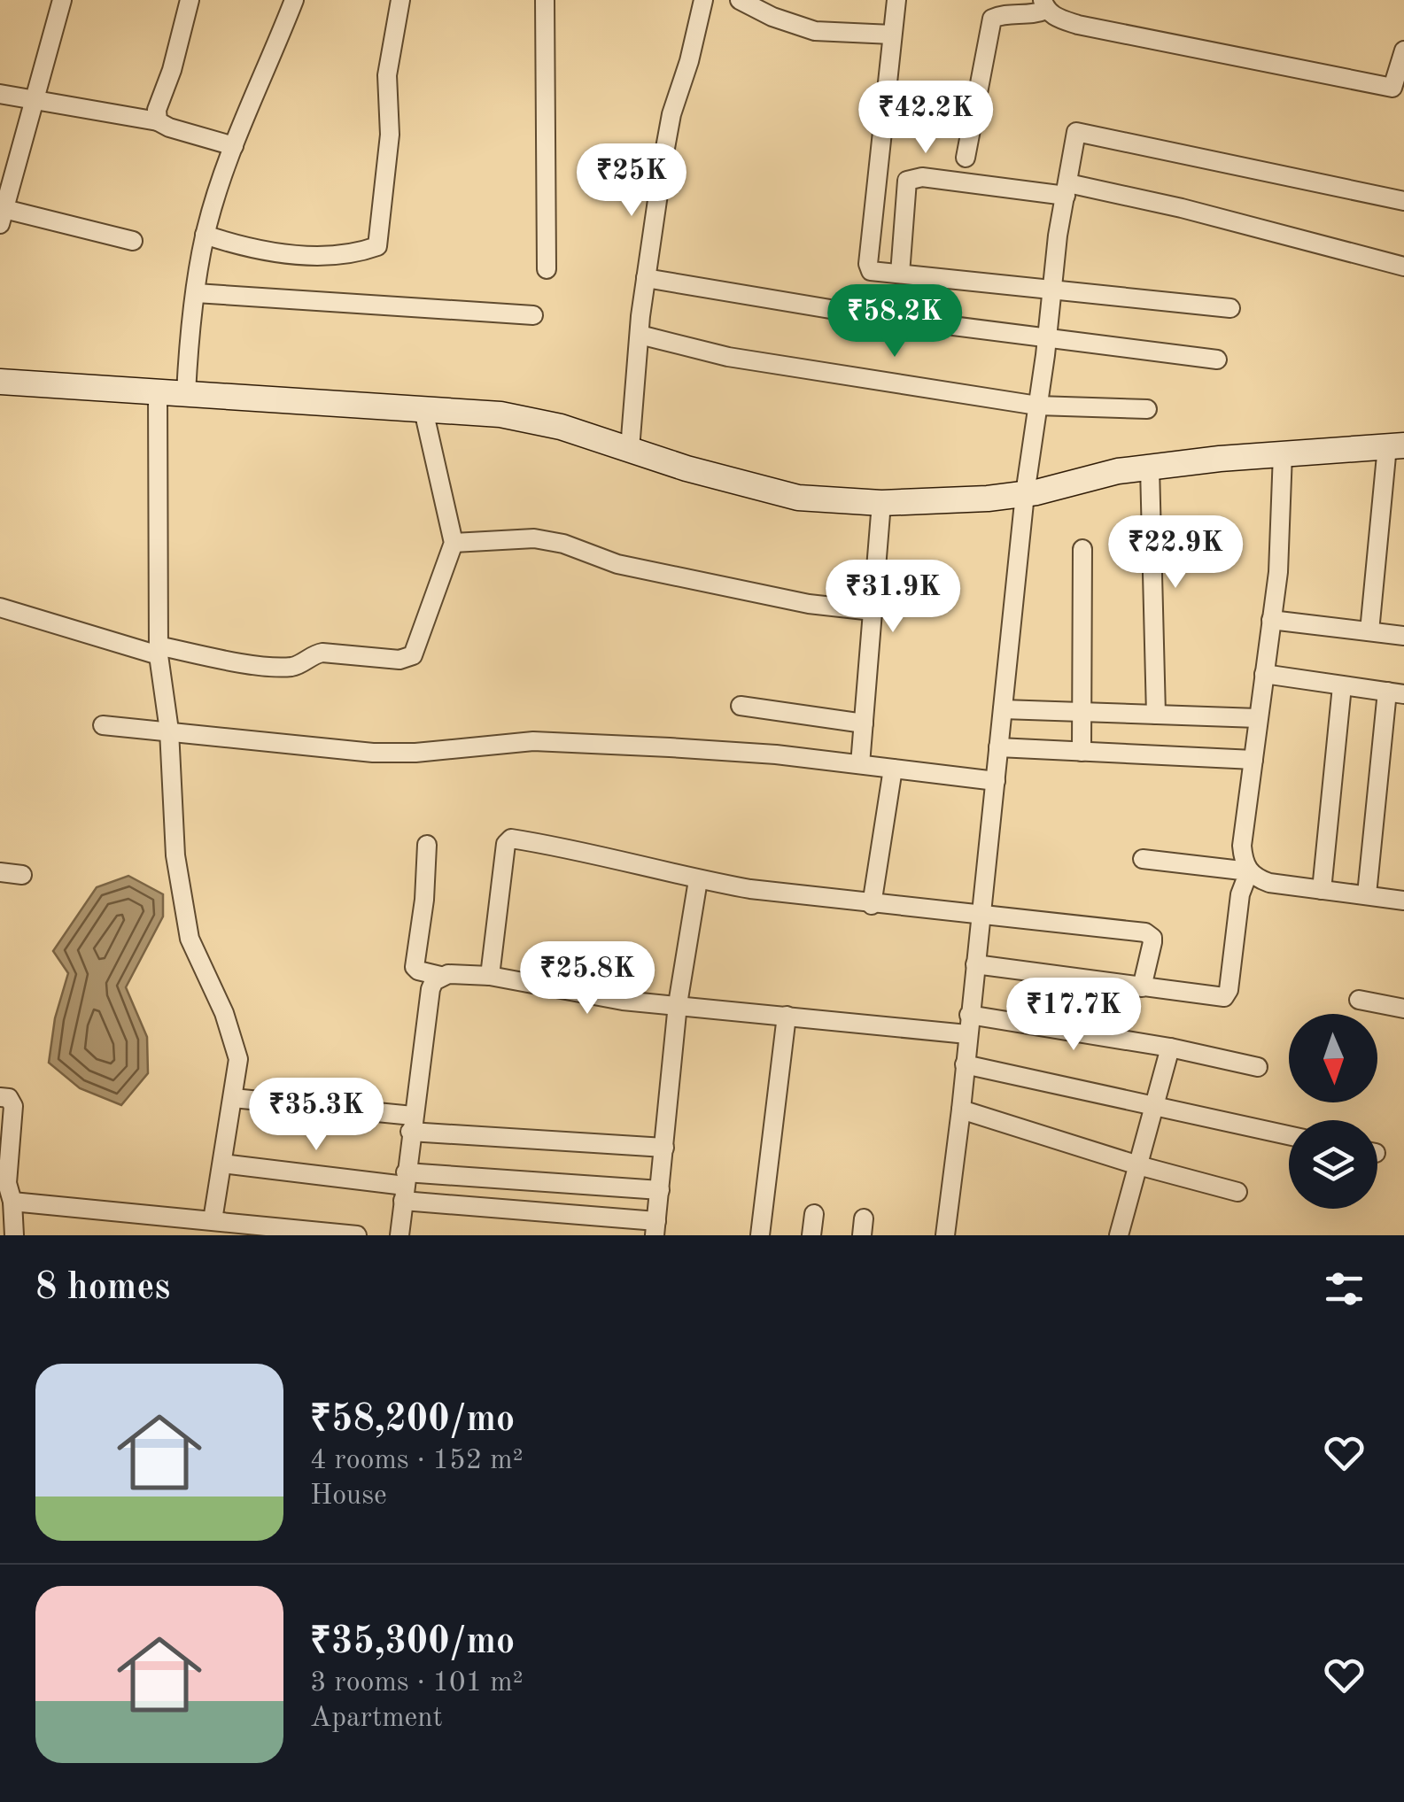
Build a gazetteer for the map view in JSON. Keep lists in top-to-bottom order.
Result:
{
  "north": "bottom",
  "page": {
    "price": [
      "₹42.2K",
      "₹25K",
      "₹58.2K",
      "₹22.9K",
      "₹31.9K",
      "₹25.8K",
      "₹17.7K",
      "₹35.3K"
    ],
    "heading": "8 homes",
    "list": [
      {
        "name": "₹58,200/mo",
        "note": "4 rooms · 152 m² · House"
      },
      {
        "name": "₹35,300/mo",
        "note": "3 rooms · 101 m² · Apartment"
      }
    ]
  }
}
